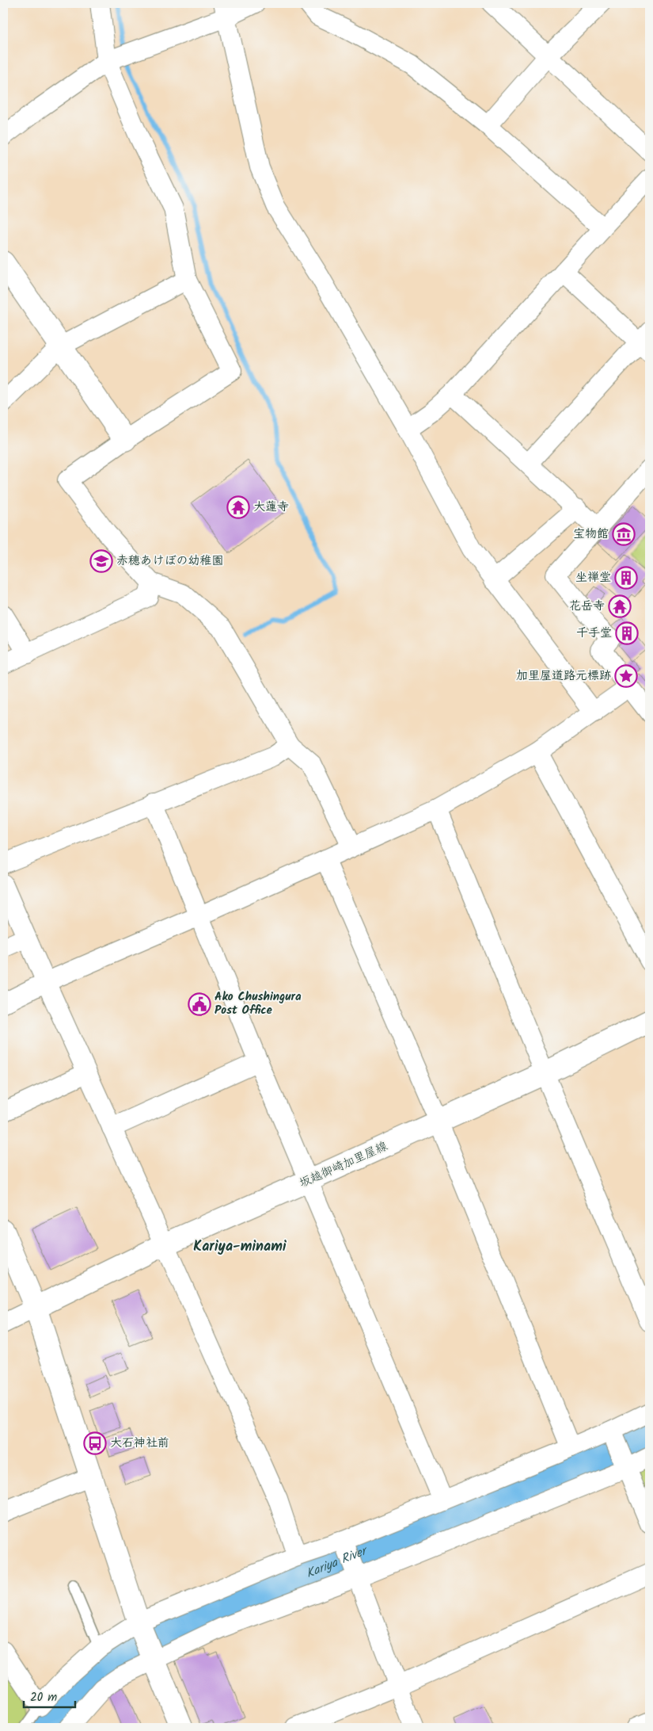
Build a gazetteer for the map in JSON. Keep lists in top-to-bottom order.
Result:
{
  "streets": {
    "street": ["坂越御崎加里屋線"]
  },
  "districts": ["Kariya-minami"],
  "water": ["Kariya River"],
  "places": {
    "temple": ["大蓮寺", "花岳寺"],
    "museum": ["宝物館"],
    "school or university": ["赤穂あけぼの幼稚園"],
    "building": ["坐禅堂", "千手堂"],
    "place": ["加里屋道路元標跡"],
    "public building": ["Ako Chushingura Post Office"],
    "bus stop": ["大石神社前"]
  },
  "scale_bar": "20 m"
}
